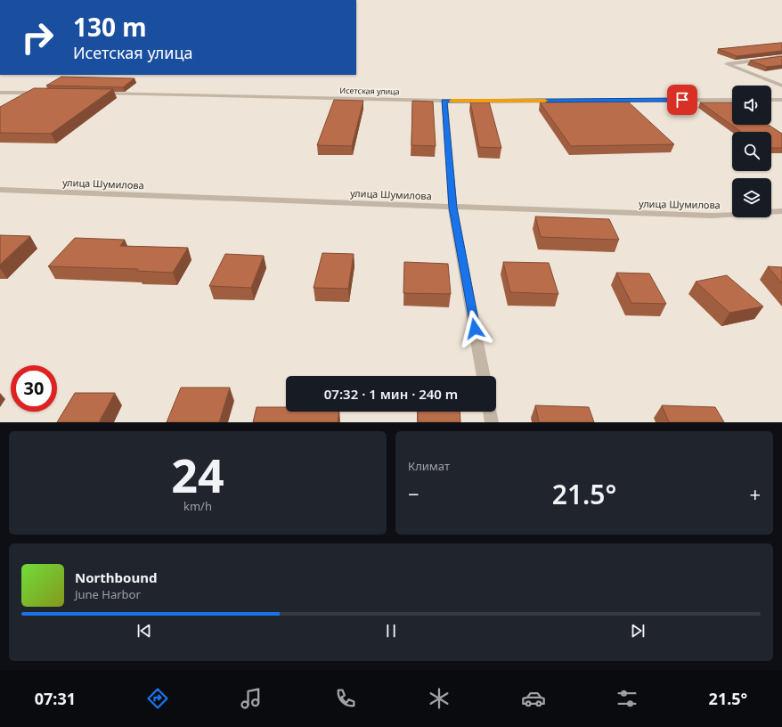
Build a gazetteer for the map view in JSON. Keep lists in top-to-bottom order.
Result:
{
  "streets": {
    "street": ["Исетская улица", "улица Шумилова"]
  },
  "page": {
    "turn": ["130 m", "Исетская улица"],
    "limit": "30",
    "trip": "07:32 · 1 мин · 240 m",
    "tile": [
      ["24", "km/h"],
      "Климат"
    ],
    "heat": ["−", "21.5°", "+"],
    "song": ["Northbound", "June Harbor"],
    "tabs": ["07:31", "21.5°"]
  }
}
